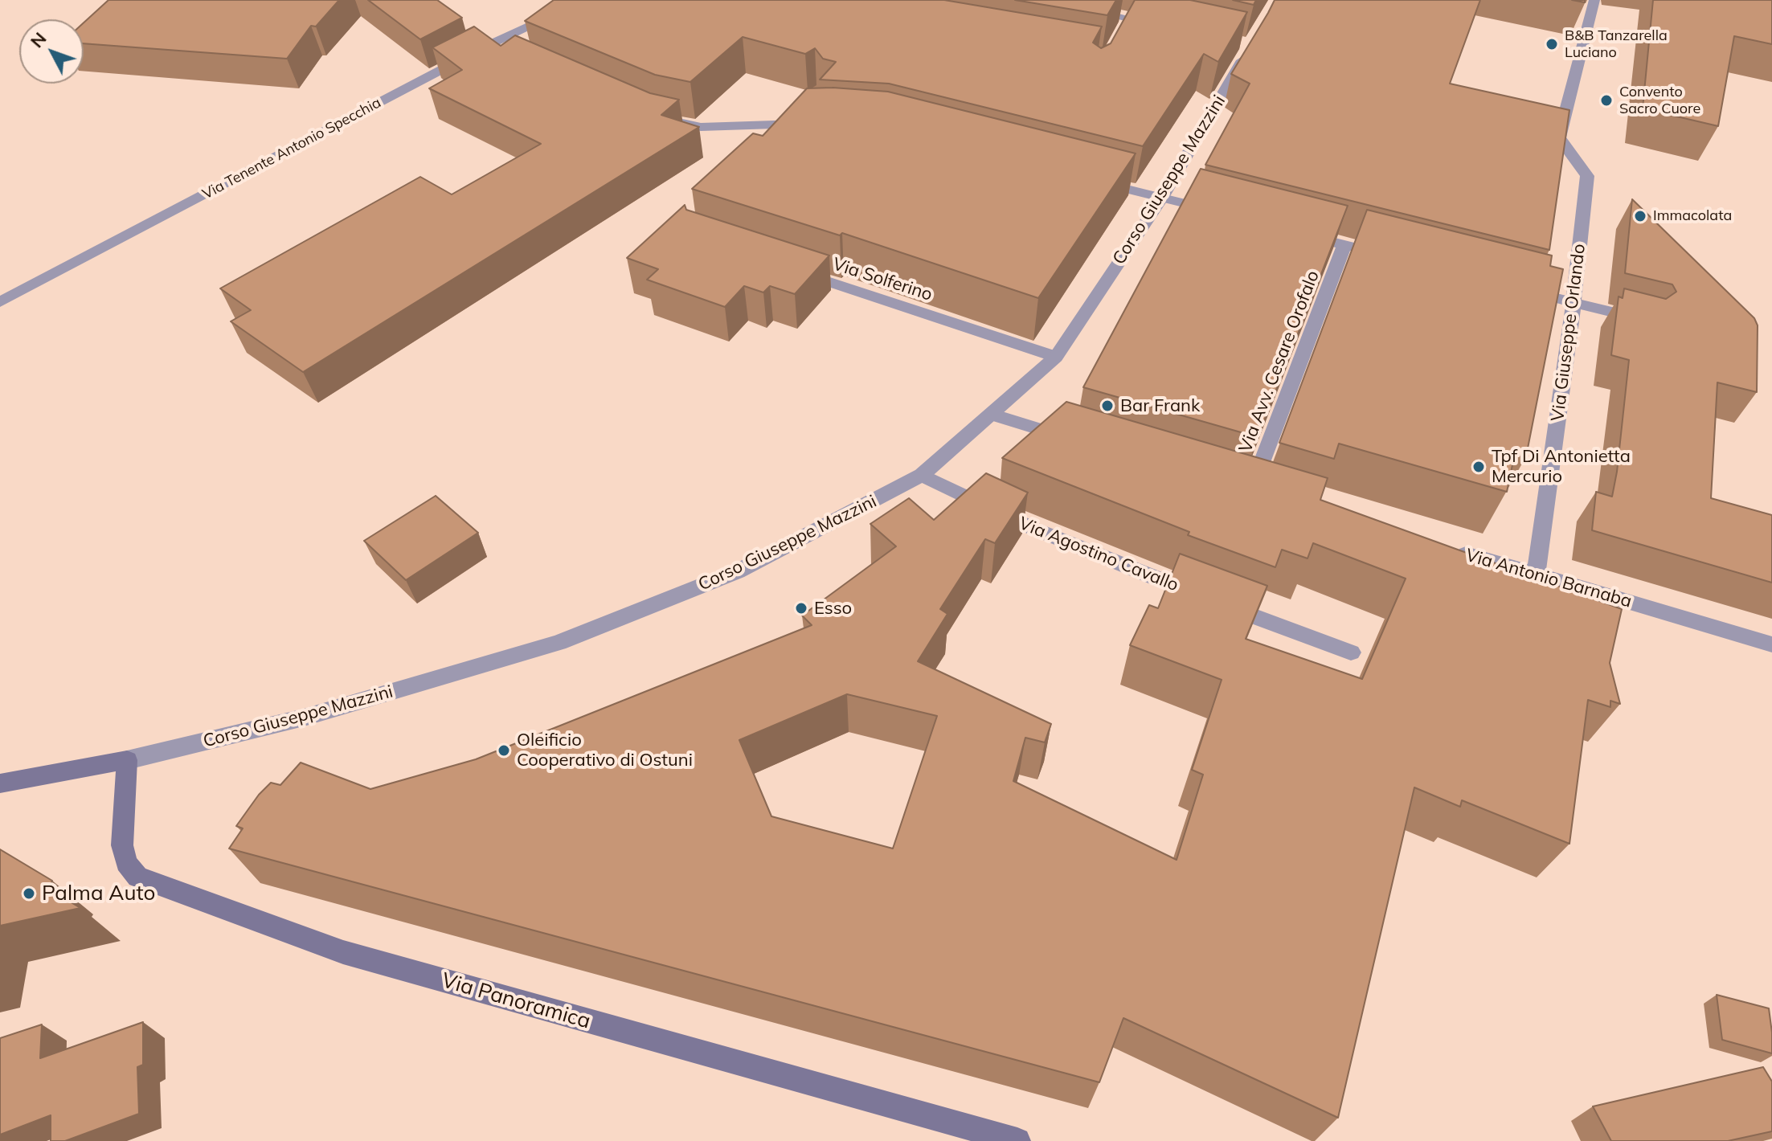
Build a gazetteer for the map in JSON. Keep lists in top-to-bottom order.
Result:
{
  "streets": {
    "main road": ["Corso Giuseppe Mazzini", "Via Panoramica"],
    "street": [
      "Via Tenente Antonio Specchia",
      "Via Solferino",
      "Via Giuseppe Orlando",
      "Via Avv. Cesare Orofalo",
      "Via Agostino Cavallo",
      "Via Antonio Barnaba"
    ]
  },
  "crossings": [
    ["Corso Giuseppe Mazzini", "Via Solferino"],
    ["Corso Giuseppe Mazzini", "Via Agostino Cavallo"],
    ["Corso Giuseppe Mazzini", "Via Panoramica"],
    ["Via Giuseppe Orlando", "Via Antonio Barnaba"]
  ],
  "places": [
    "B&B Tanzarella Luciano",
    "Convento Sacro Cuore",
    "Immacolata",
    "Bar Frank",
    "Tpf Di Antonietta Mercurio",
    "Esso",
    "Oleificio Cooperativo di Ostuni",
    "Palma Auto"
  ],
  "north": "top left"
}
